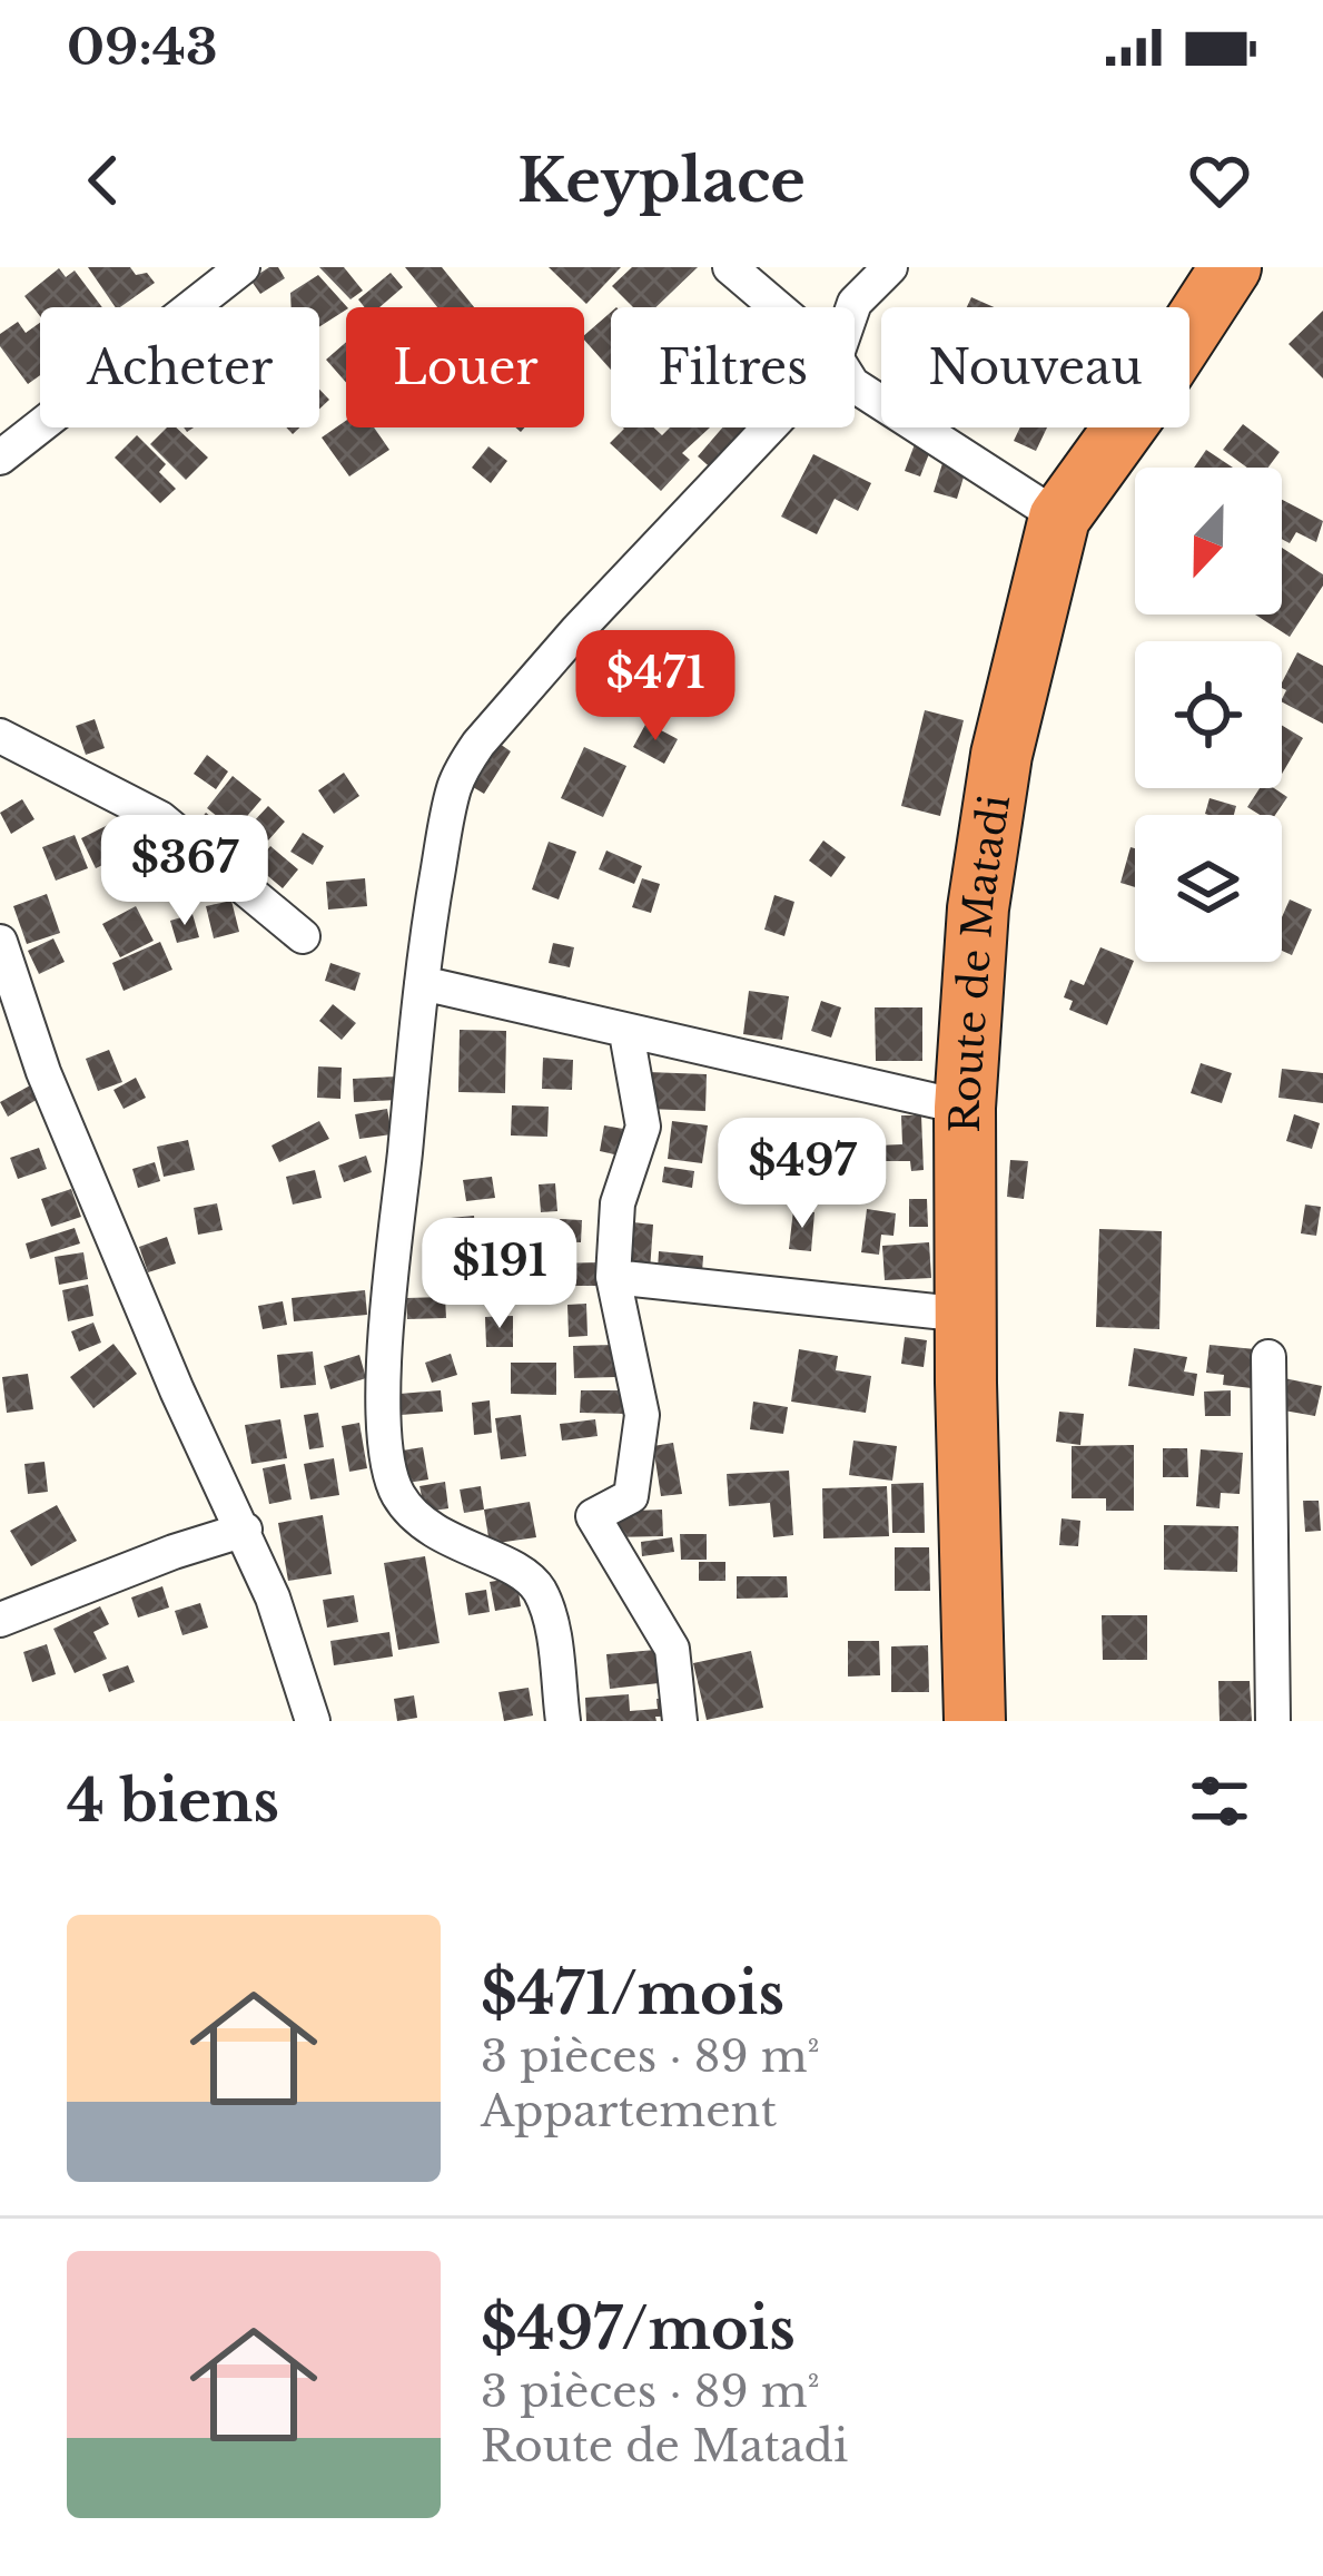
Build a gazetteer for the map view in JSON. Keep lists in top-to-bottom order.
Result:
{
  "streets": {
    "highway": ["Route de Matadi"]
  },
  "north": "bottom",
  "page": {
    "status": "09:43",
    "header": "Keyplace",
    "chip": [
      "Acheter",
      "Louer",
      "Filtres",
      "Nouveau"
    ],
    "price": [
      "$471",
      "$367",
      "$497",
      "$191"
    ],
    "heading": "4 biens",
    "list": [
      {
        "name": "$471/mois",
        "note": "3 pièces · 89 m² · Appartement"
      },
      {
        "name": "$497/mois",
        "note": "3 pièces · 89 m² · Route de Matadi"
      }
    ]
  }
}
